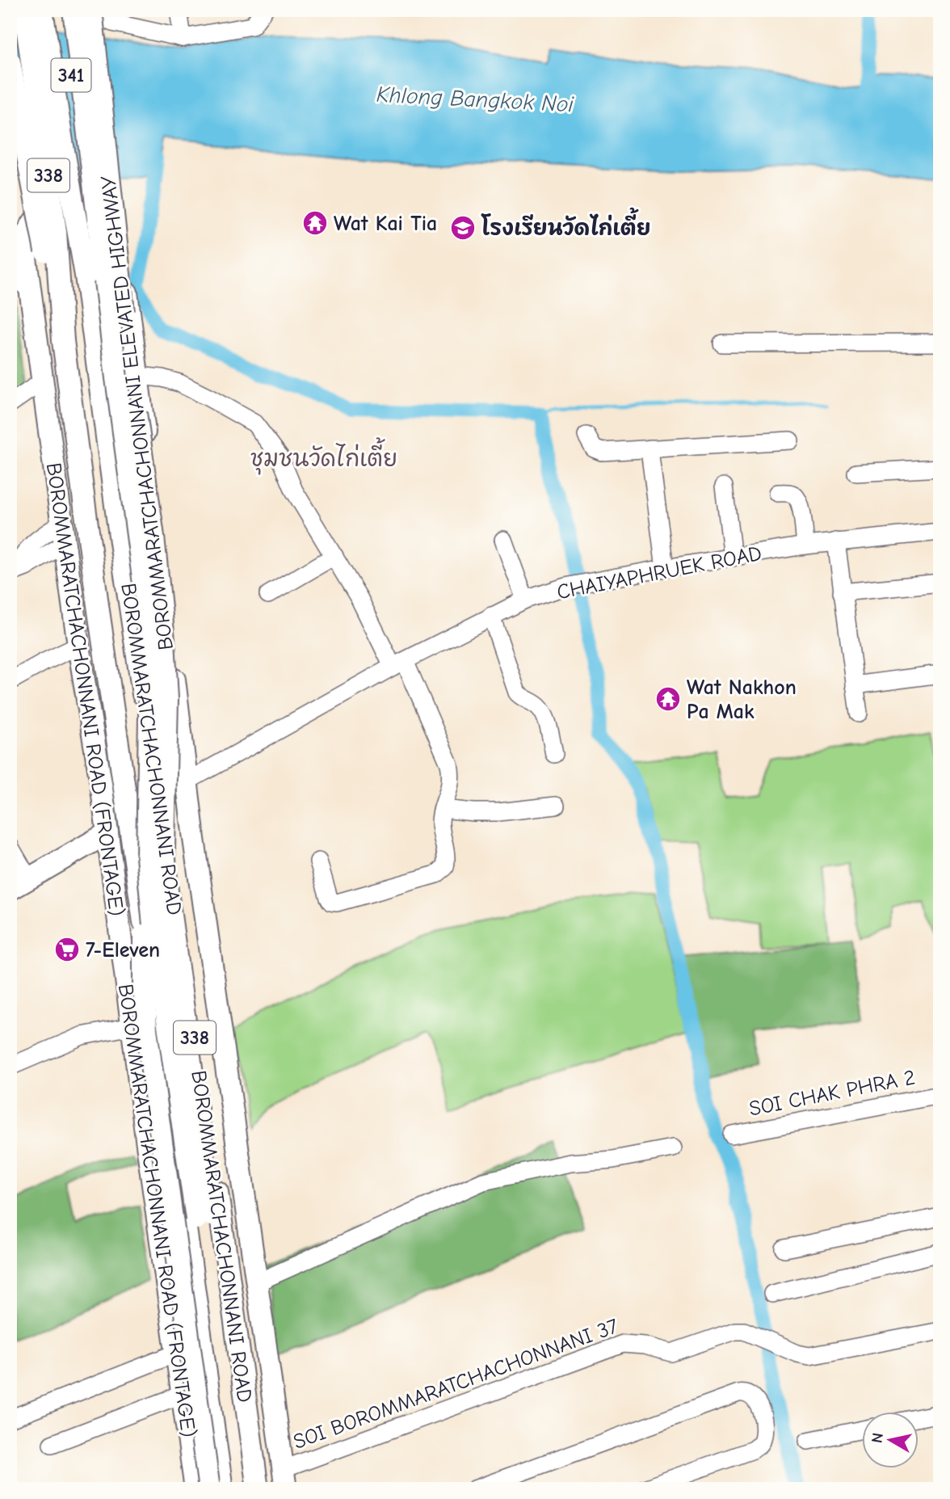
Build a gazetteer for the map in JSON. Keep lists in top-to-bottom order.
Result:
{
  "streets": {
    "main road": [
      "341",
      "338",
      "BOROMMARATCHACHONNANI ELEVATED HIGHWAY",
      "BOROMMARATCHACHONNANI ROAD (FRONTAGE)",
      "BOROMMARATCHACHONNANI ROAD"
    ],
    "street": ["CHAIYAPHRUEK ROAD", "SOI CHAK PHRA 2", "SOI BOROMMARATCHACHONNANI 37"]
  },
  "crossings": [
    ["341", "BOROMMARATCHACHONNANI ROAD"],
    ["338", "CHAIYAPHRUEK ROAD"],
    ["338", "BOROMMARATCHACHONNANI ROAD (FRONTAGE)"],
    ["338", "SOI BOROMMARATCHACHONNANI 37"]
  ],
  "districts": ["ชุมชนวัดไก่เตี้ย"],
  "water": ["Khlong Bangkok Noi"],
  "places": {
    "temple": ["Wat Kai Tia", "Wat Nakhon Pa Mak"],
    "school or university": ["โรงเรียนวัดไก่เตี้ย"],
    "supermarket": ["7-Eleven"]
  },
  "north": "left"
}
